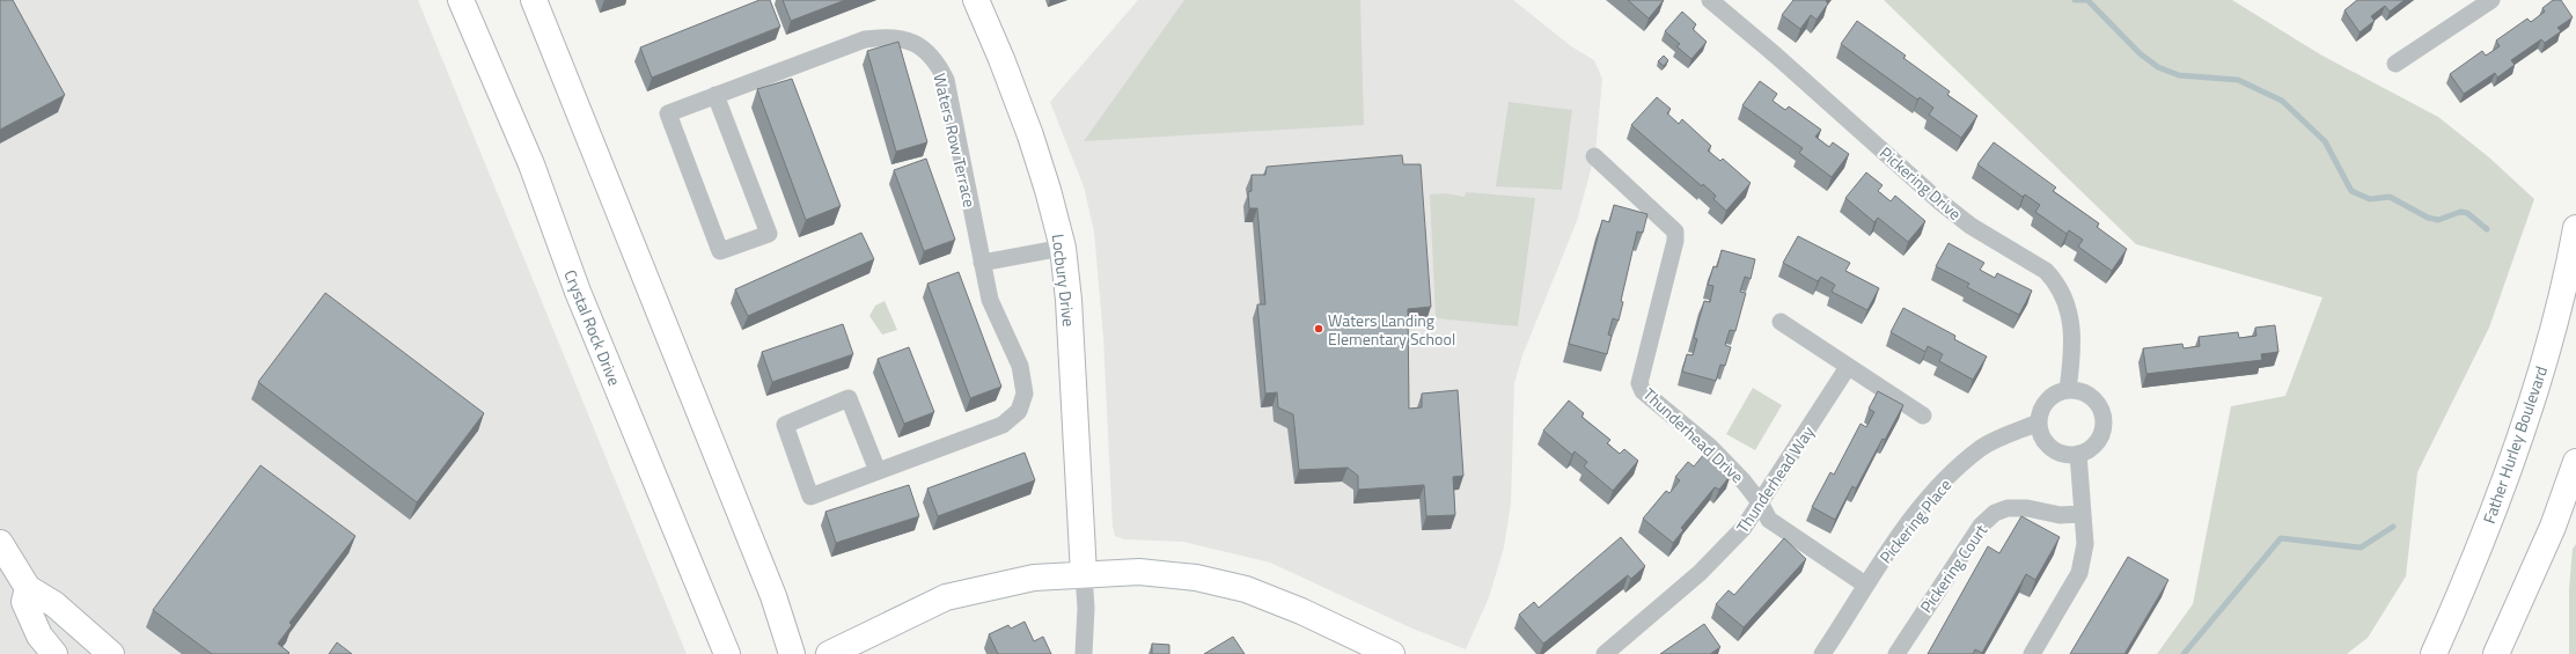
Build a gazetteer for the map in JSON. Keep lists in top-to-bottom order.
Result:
{
  "streets": {
    "main road": ["Locbury Drive", "Crystal Rock Drive", "Father Hurley Boulevard"],
    "street": [
      "Waters Row Terrace",
      "Pickering Drive",
      "Thunderhead Drive",
      "Thunderhead Way",
      "Pickering Place",
      "Pickering Court"
    ]
  },
  "crossings": [
    ["Pickering Drive", "Pickering Place"],
    ["Thunderhead Drive", "Thunderhead Way"],
    ["Thunderhead Drive", "Pickering Place"]
  ],
  "places": ["Waters Landing Elementary School"]
}
